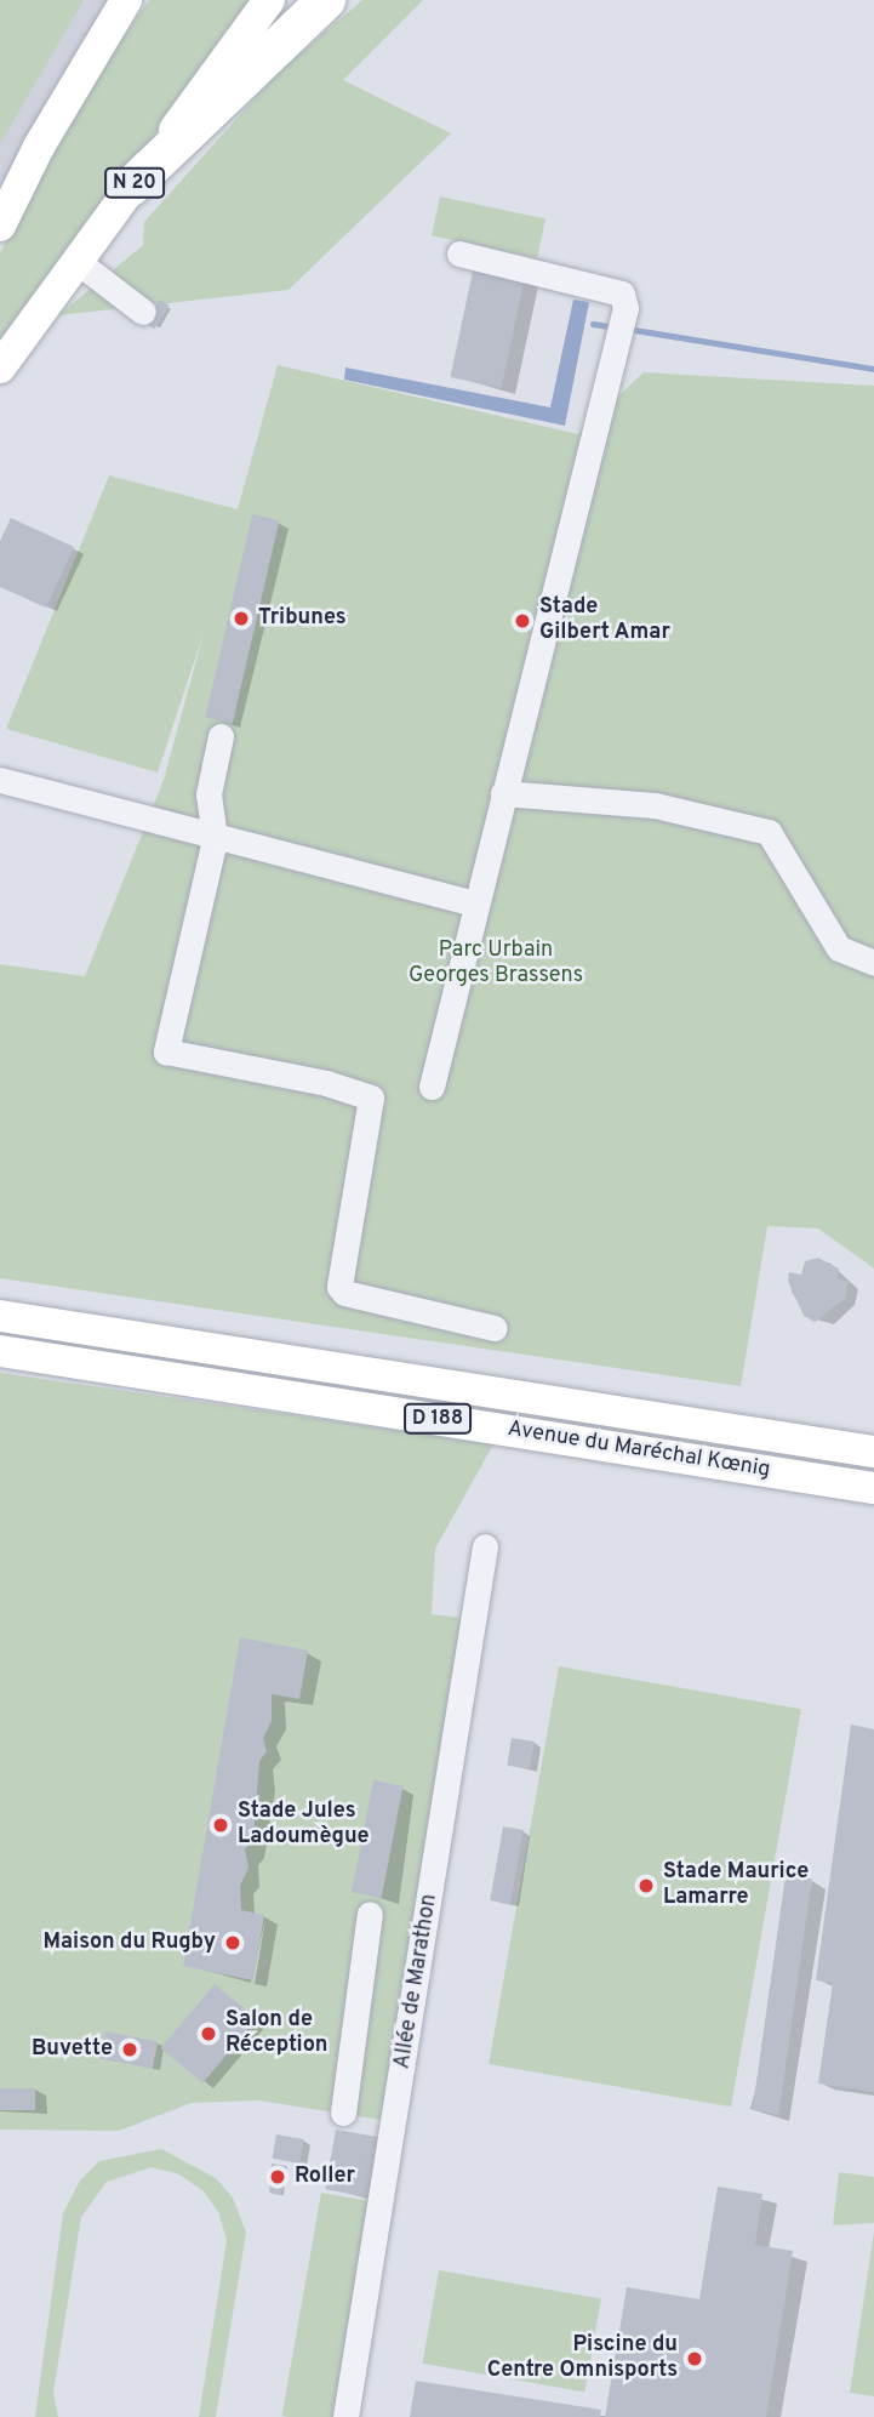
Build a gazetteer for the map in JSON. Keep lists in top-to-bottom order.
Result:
{
  "streets": {
    "main road": ["N 20", "D 188", "Avenue du Maréchal Kœnig"],
    "lane": ["Allée de Marathon"]
  },
  "parks": ["Parc Urbain Georges Brassens"],
  "places": [
    "Tribunes",
    "Stade Gilbert Amar",
    "Stade Jules Ladoumègue",
    "Stade Maurice Lamarre",
    "Maison du Rugby",
    "Salon de Réception",
    "Buvette",
    "Roller",
    "Piscine du Centre Omnisports"
  ]
}
